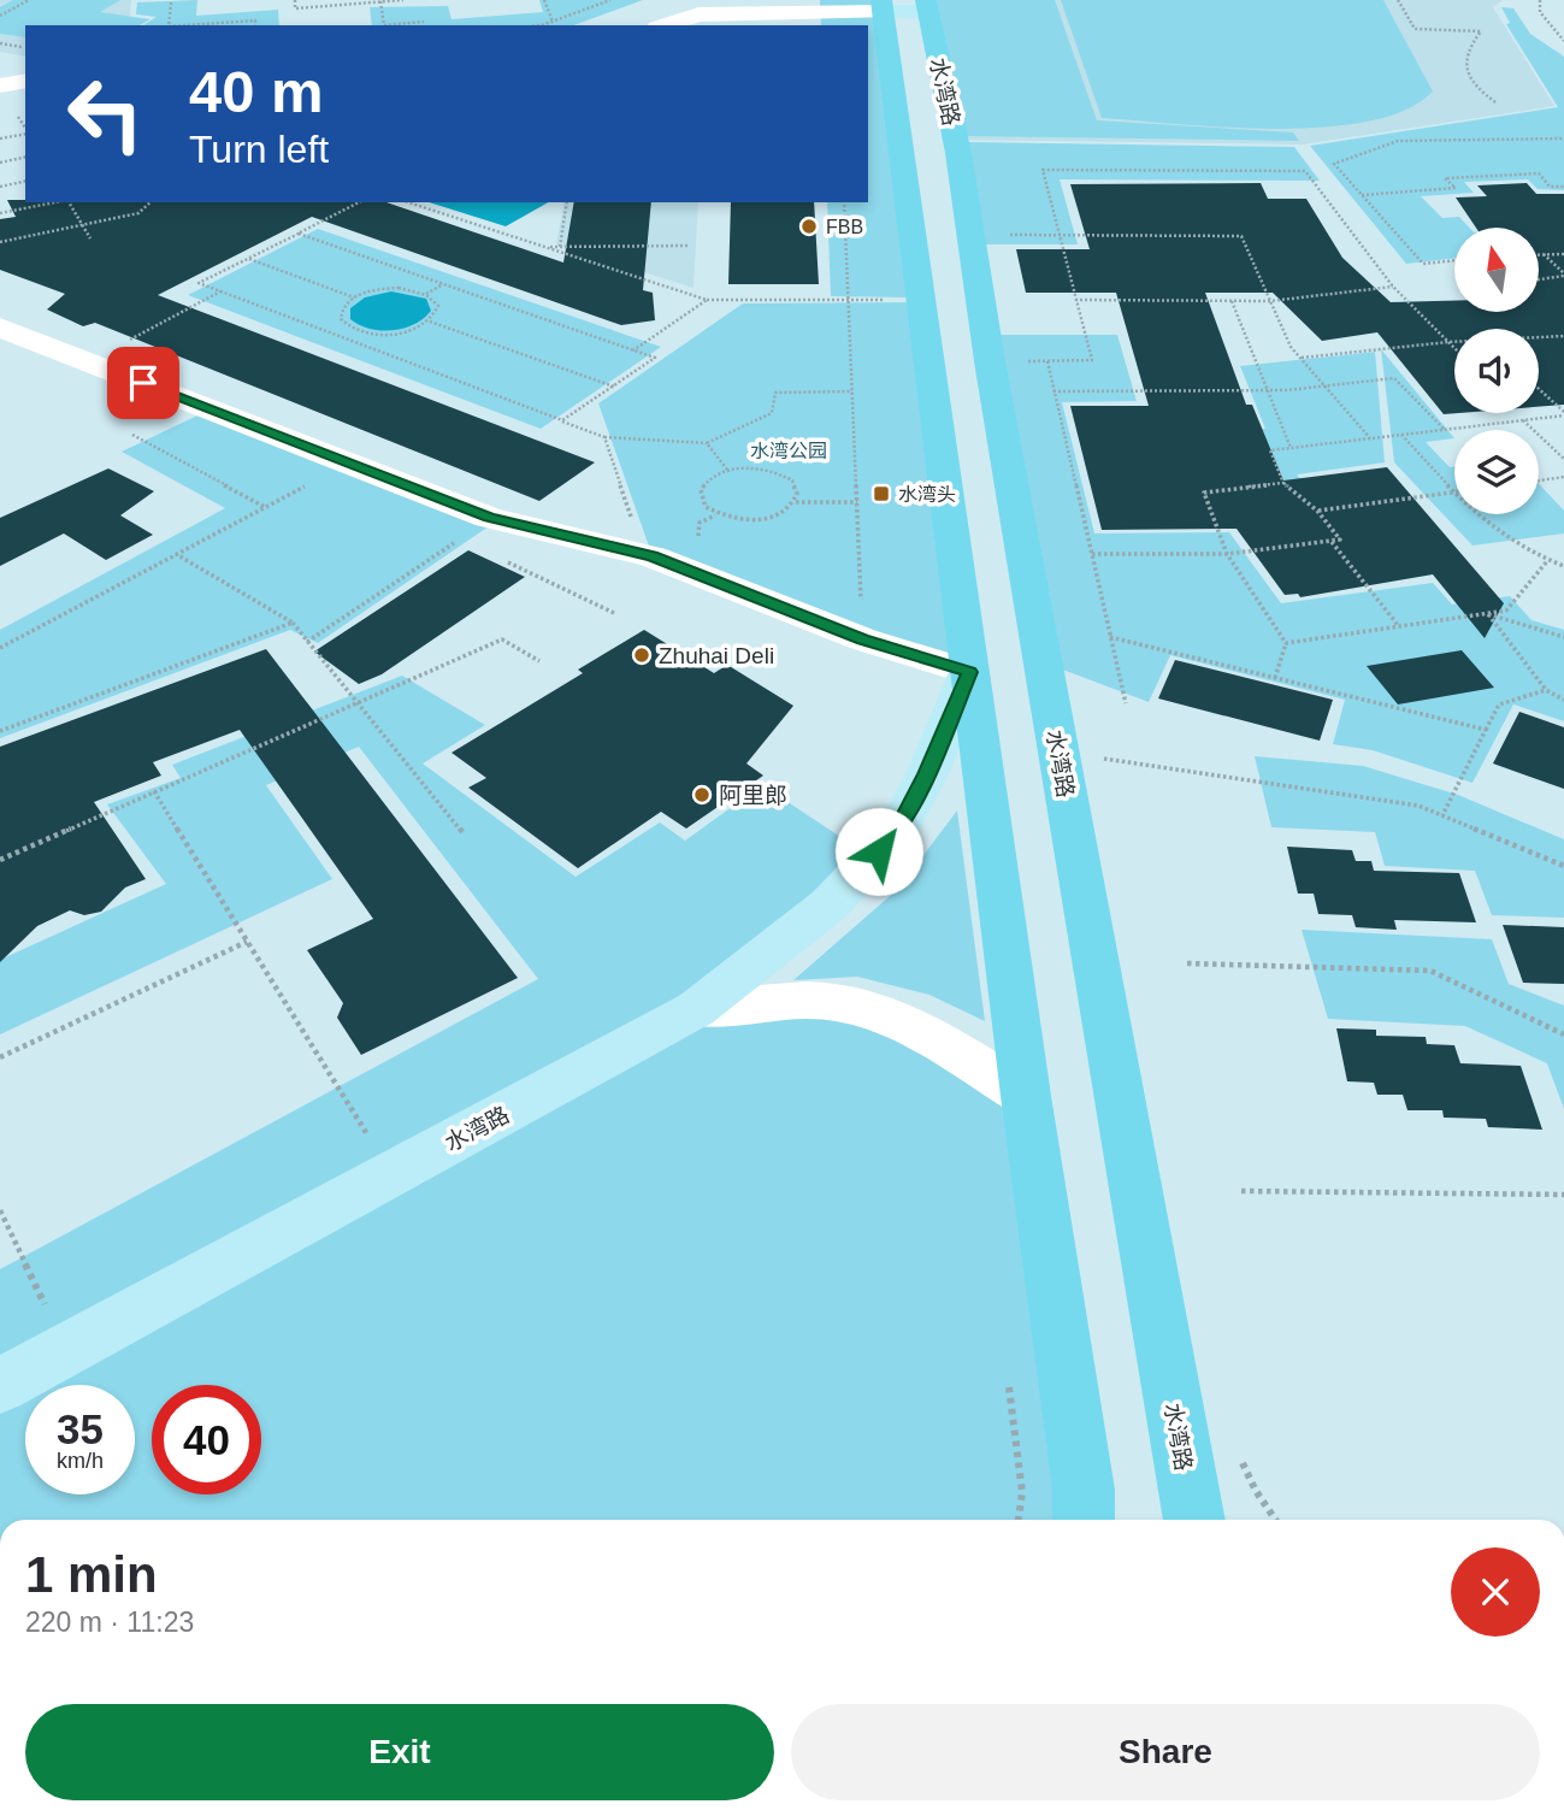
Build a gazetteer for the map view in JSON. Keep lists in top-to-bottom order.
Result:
{
  "streets": {
    "main road": ["水湾路"]
  },
  "parks": ["水湾公园"],
  "places": {
    "other": ["FBB", "Zhuhai Deli", "阿里郎"],
    "transit": ["水湾头"]
  },
  "north": "top",
  "page": {
    "turn": ["40 m", "Turn left"],
    "speed": "35 km/h",
    "limit": "40",
    "heading": ["1 min", "220 m · 11:23"],
    "buttons": ["Exit", "Share"]
  }
}
